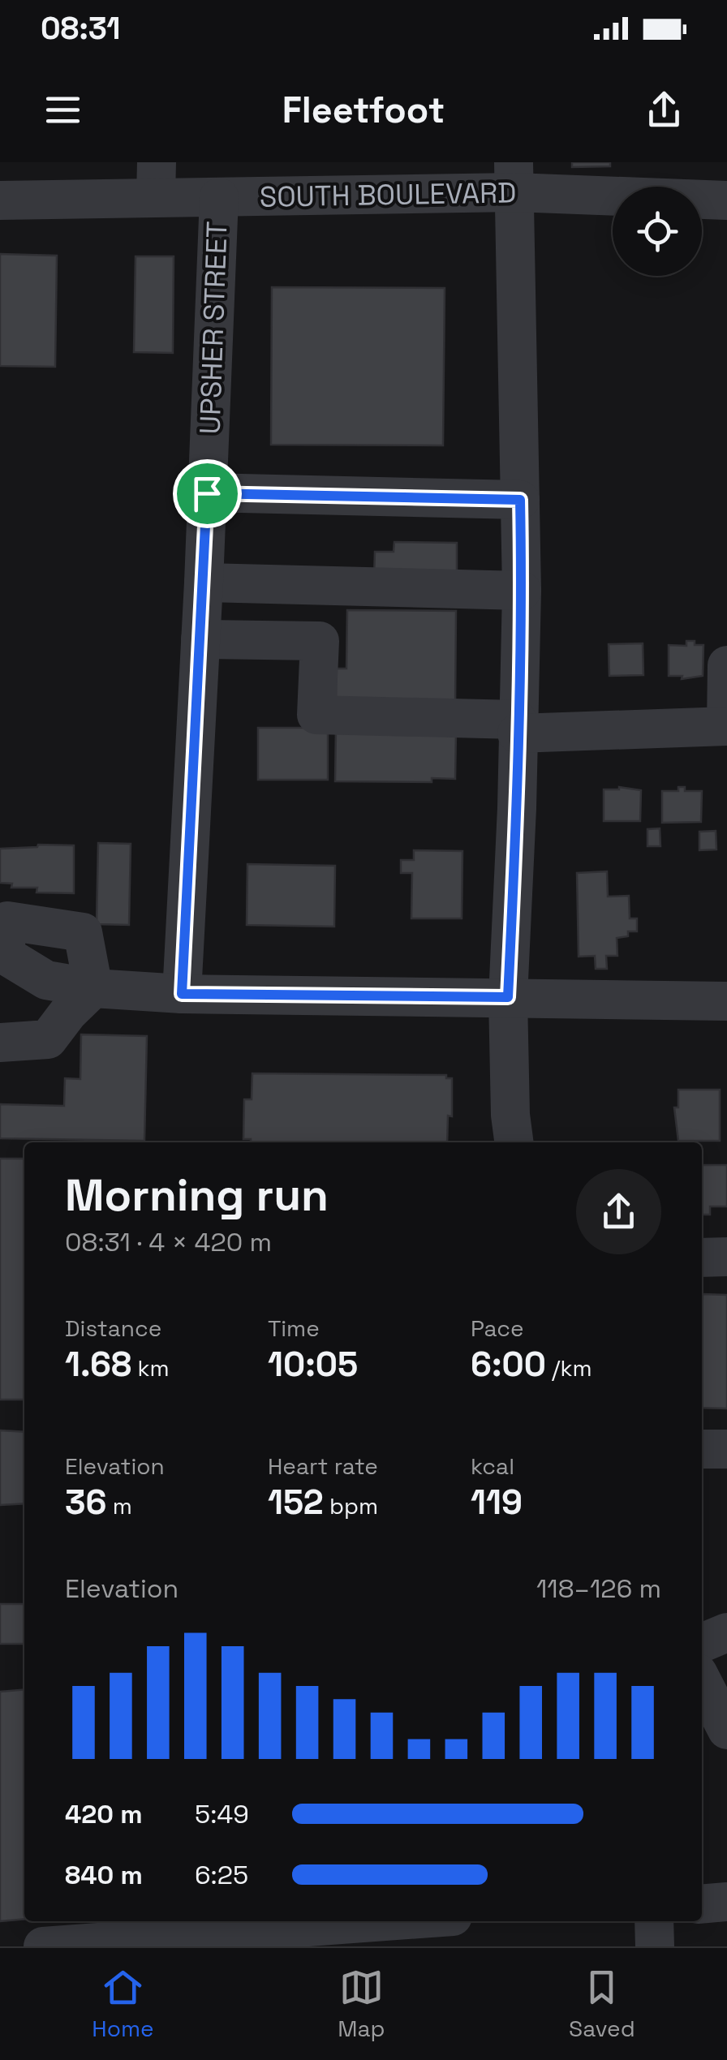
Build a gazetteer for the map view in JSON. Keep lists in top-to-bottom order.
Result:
{
  "streets": {
    "street": ["SOUTH BOULEVARD", "UPSHER STREET"]
  },
  "crossings": [
    ["SOUTH BOULEVARD", "UPSHER STREET"]
  ],
  "page": {
    "status": "08:31",
    "header": "Fleetfoot",
    "heading": ["Morning run", "08:31 · 4 × 420 m"],
    "stats": [
      ["Distance", "1.68 km"],
      ["Time", "10:05"],
      ["Pace", "6:00 /km"],
      ["Elevation", "36 m"],
      ["Heart rate", "152 bpm"],
      ["kcal", "119"]
    ],
    "chart": ["Elevation", "118–126 m"],
    "list": [
      {
        "name": "420 m",
        "note": "5:49"
      },
      {
        "name": "840 m",
        "note": "6:25"
      }
    ],
    "tabs": ["Home", "Map", "Saved"]
  }
}
